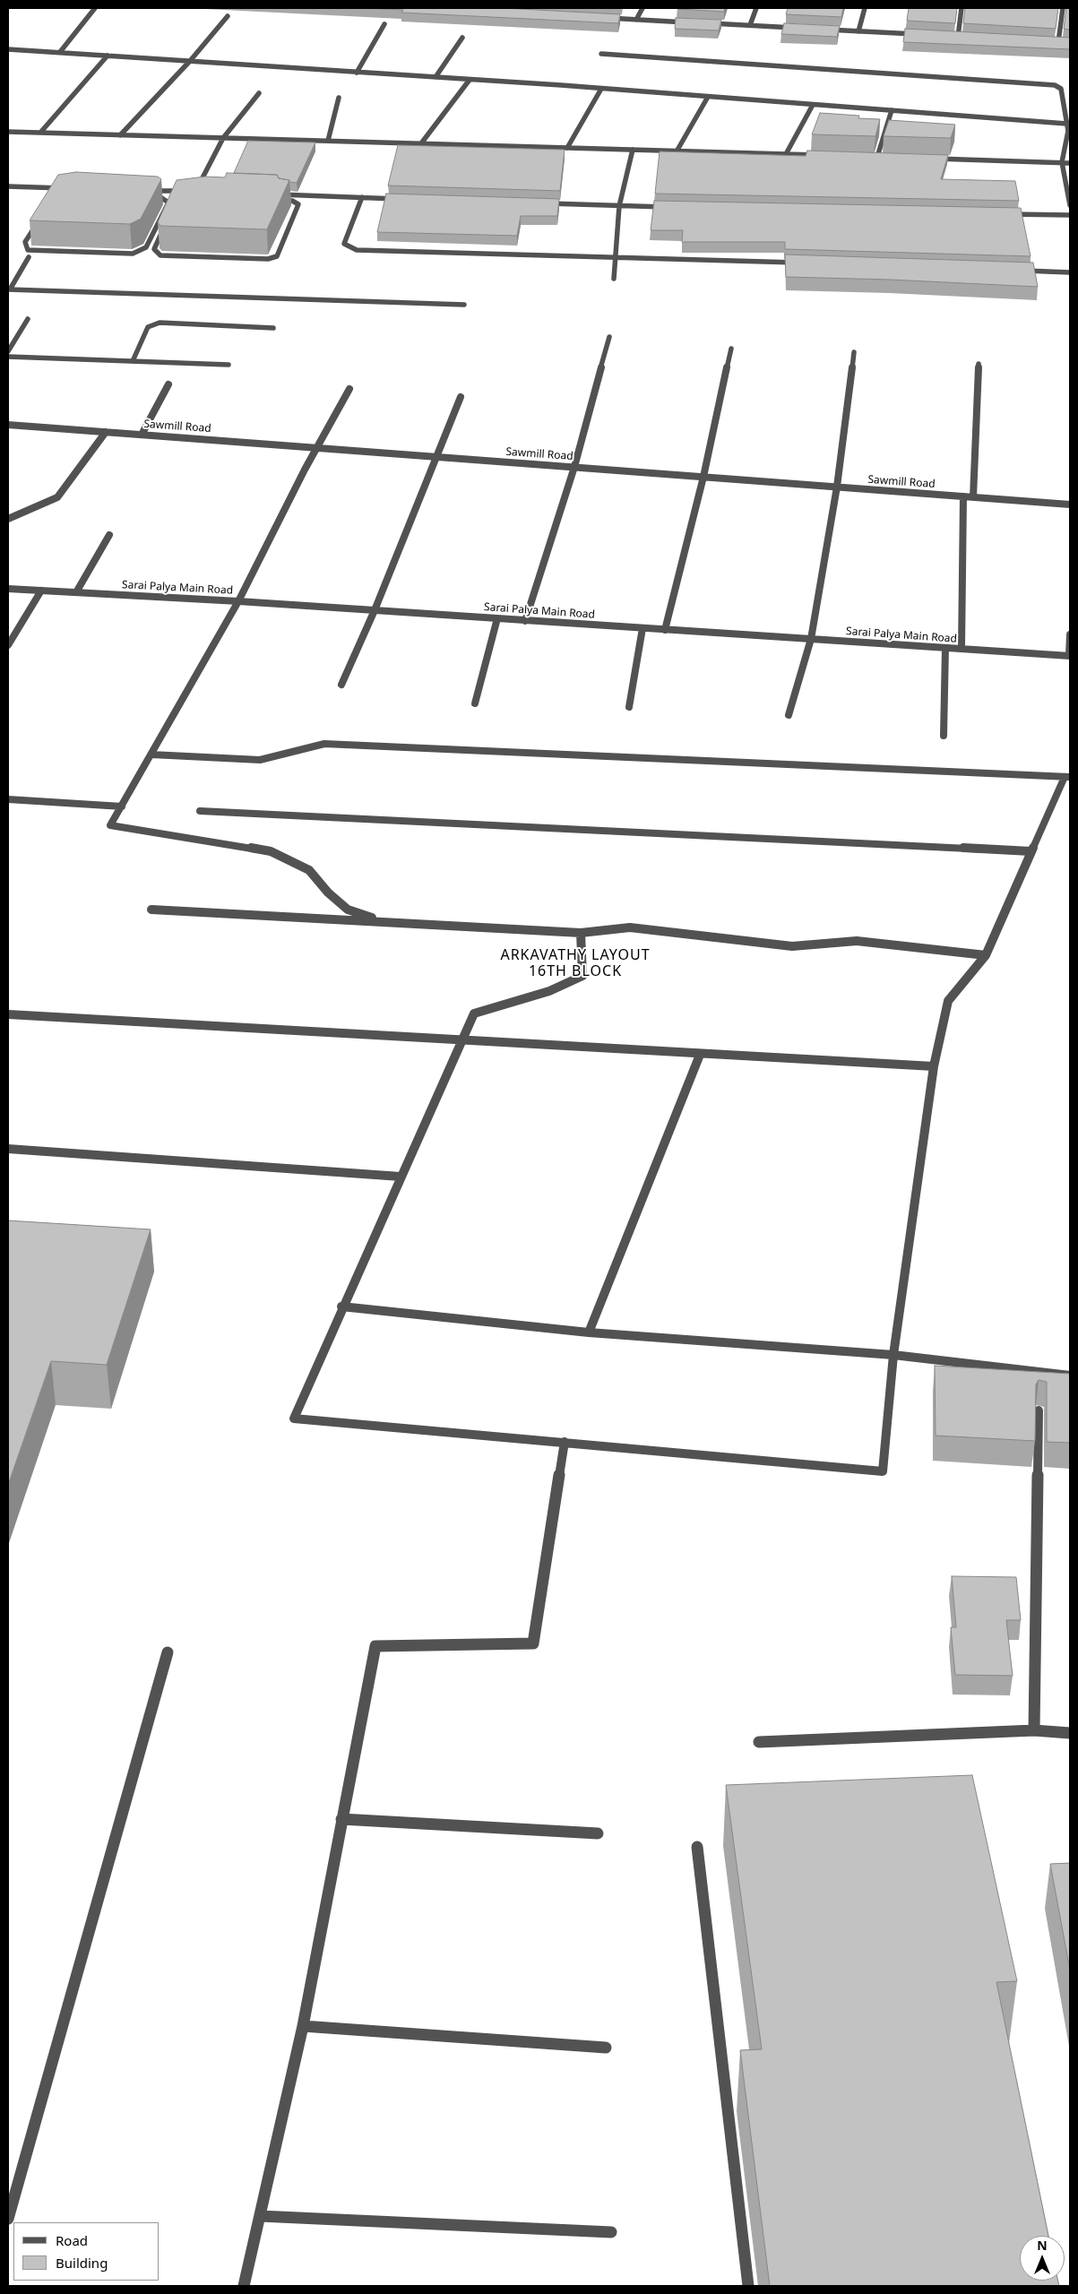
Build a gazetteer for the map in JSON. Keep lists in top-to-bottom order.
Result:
{
  "streets": {
    "street": ["Sawmill Road", "Sarai Palya Main Road"]
  },
  "districts": ["ARKAVATHY LAYOUT 16TH BLOCK"],
  "legend": ["Road", "Building"],
  "north": "top"
}
